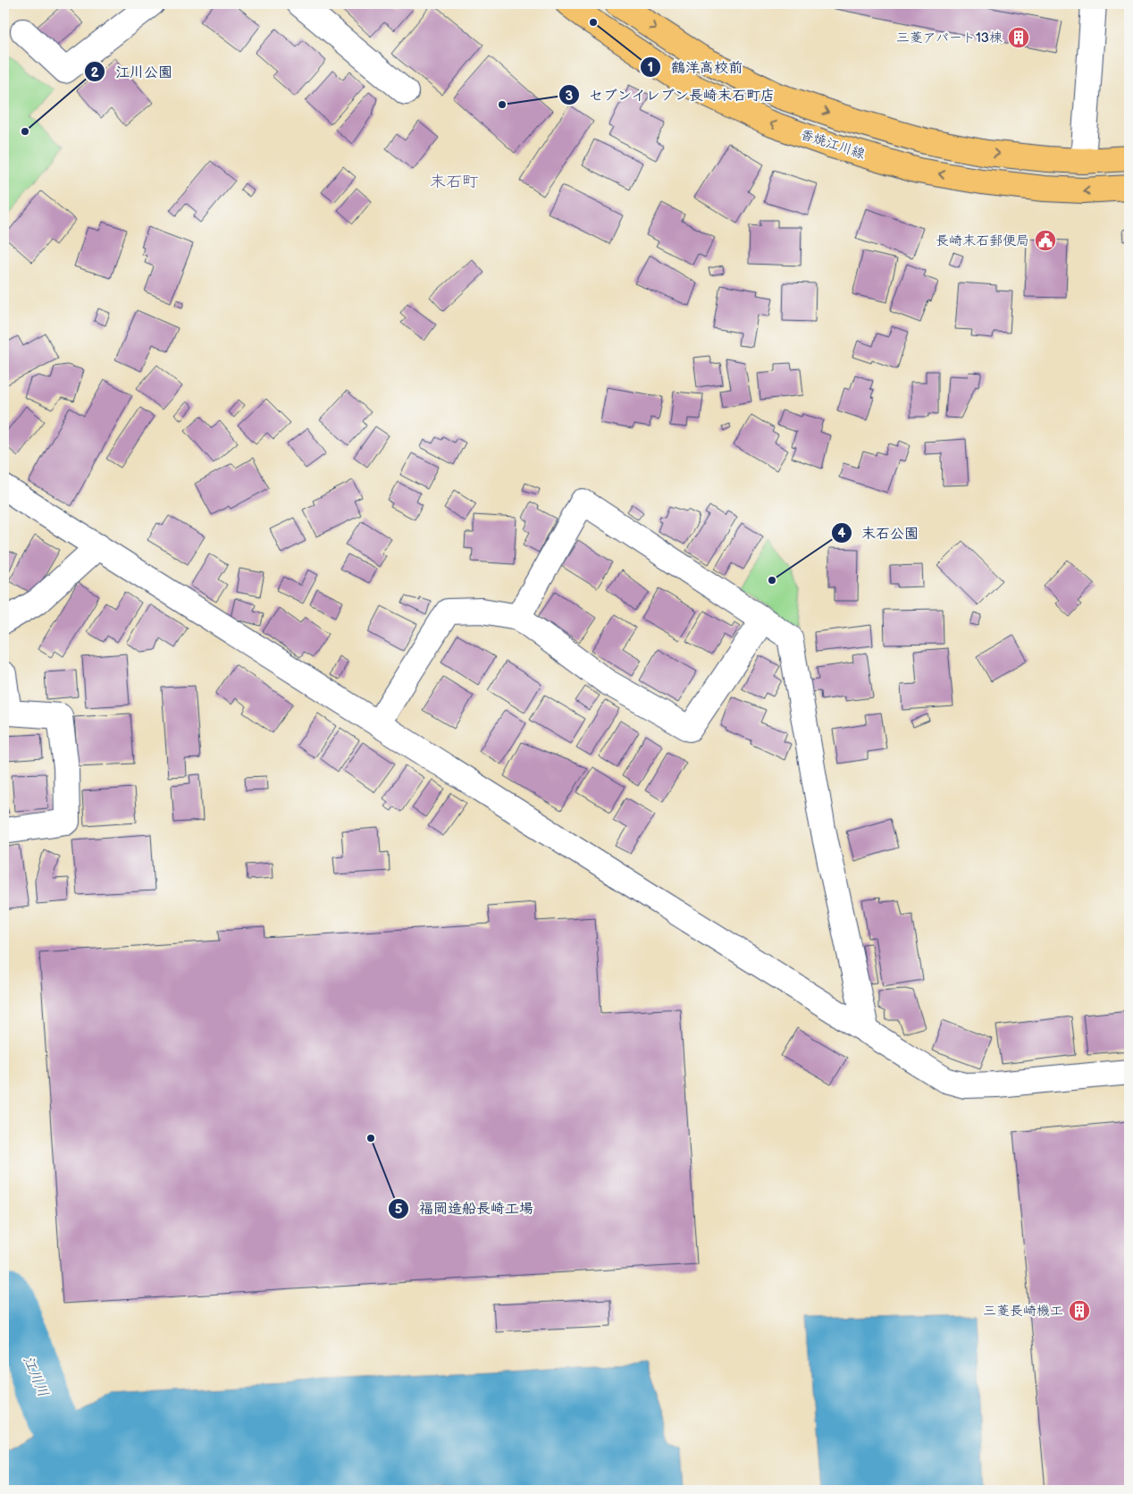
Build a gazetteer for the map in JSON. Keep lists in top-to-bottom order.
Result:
{
  "streets": {
    "main road": ["香焼江川線"]
  },
  "districts": ["末石町"],
  "water": ["江川川"],
  "places": {
    "other": [
      "鶴洋高校前",
      "セブンイレブン長崎末石町店",
      "江川公園",
      "末石公園",
      "福岡造船長崎工場"
    ],
    "building": ["三菱アパート13棟", "三菱長崎機工"],
    "public building": ["長崎末石郵便局"]
  }
}
